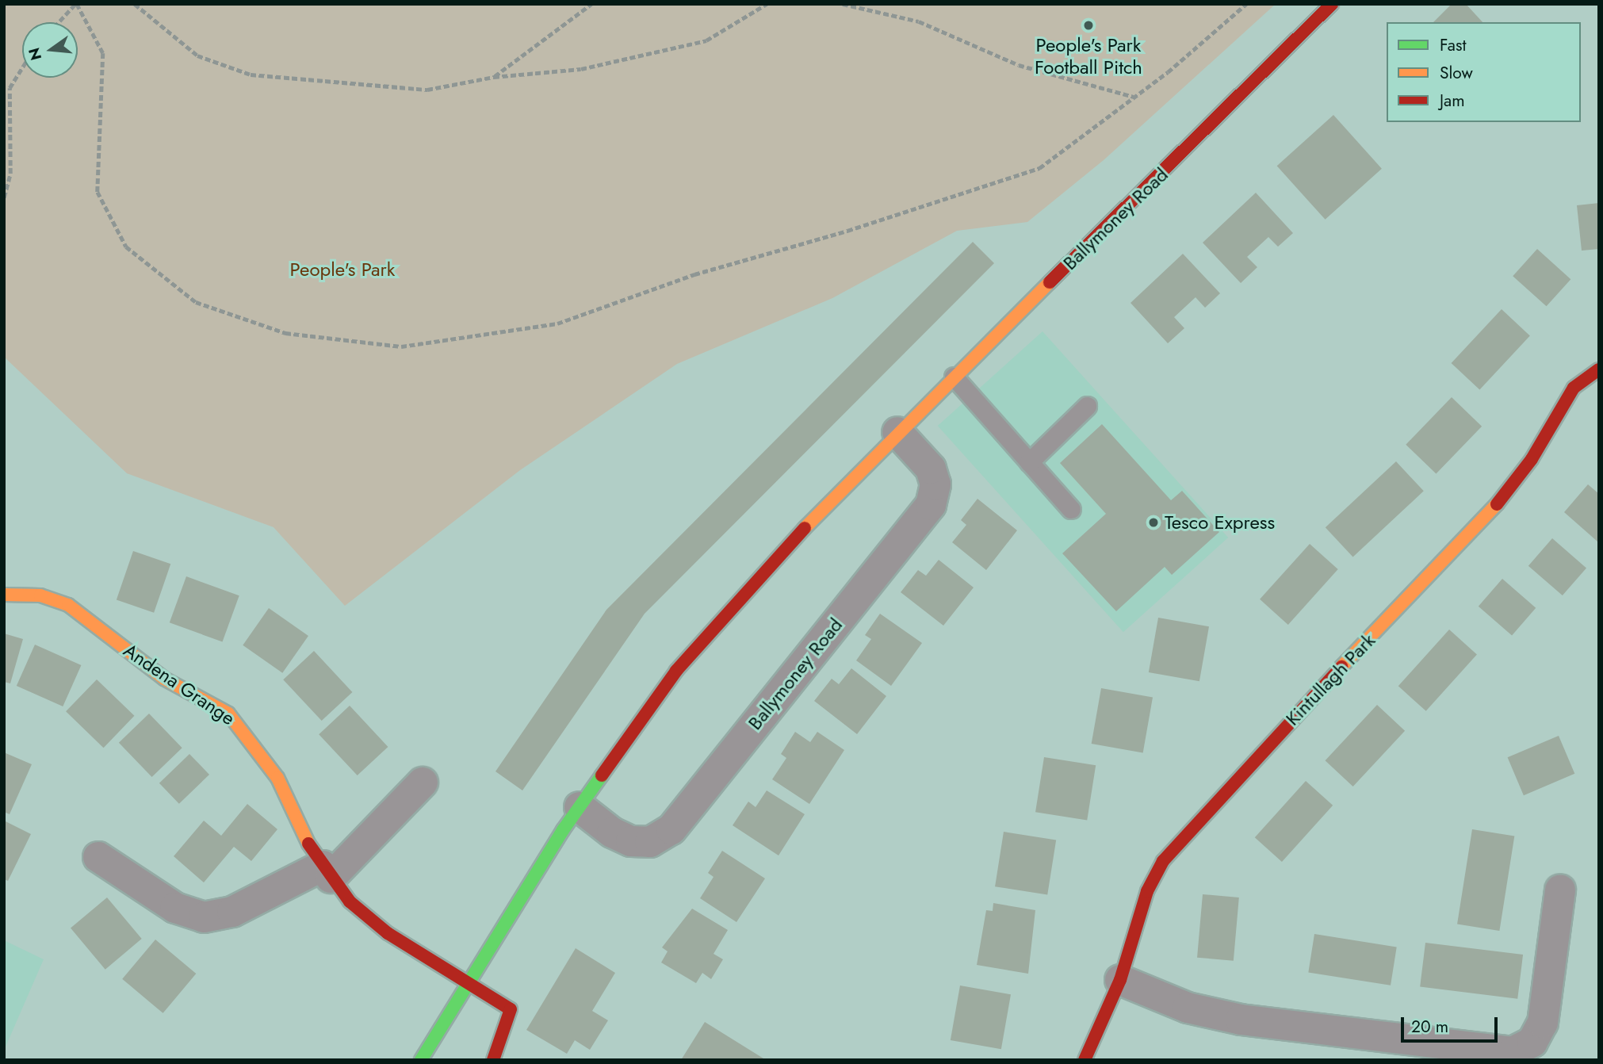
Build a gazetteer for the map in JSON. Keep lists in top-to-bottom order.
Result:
{
  "streets": {
    "street": ["Ballymoney Road", "Kintullagh Park", "Andena Grange"]
  },
  "crossings": [
    ["Ballymoney Road", "Andena Grange"]
  ],
  "parks": ["People's Park"],
  "places": ["People's Park Football Pitch", "Tesco Express"],
  "legend": ["Fast", "Slow", "Jam"],
  "scale_bar": "20 m",
  "north": "left"
}
